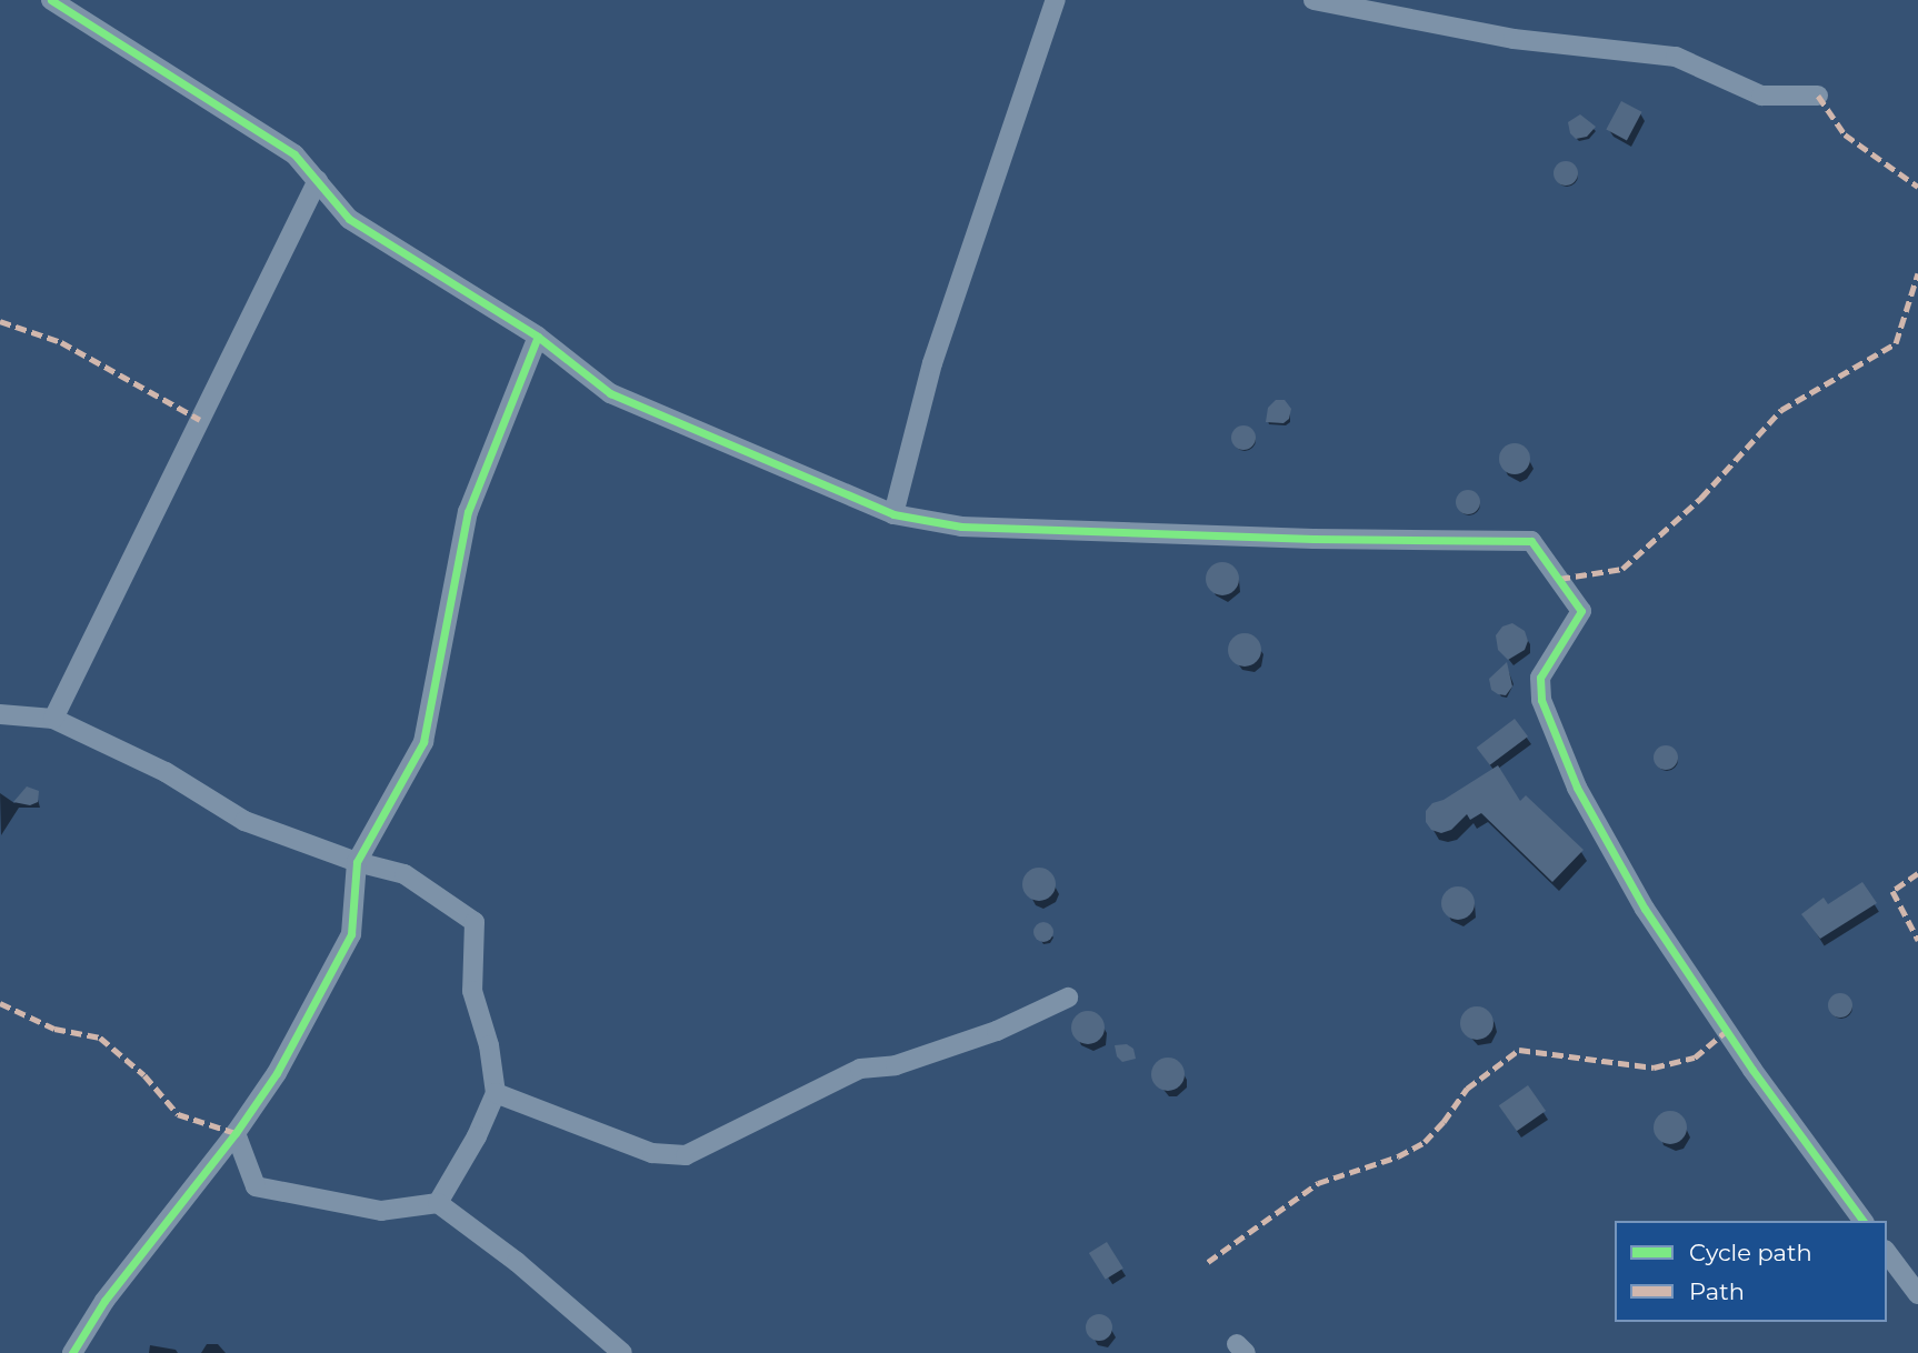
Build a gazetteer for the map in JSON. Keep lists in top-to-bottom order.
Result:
{
  "legend": ["Cycle path", "Path"]
}
